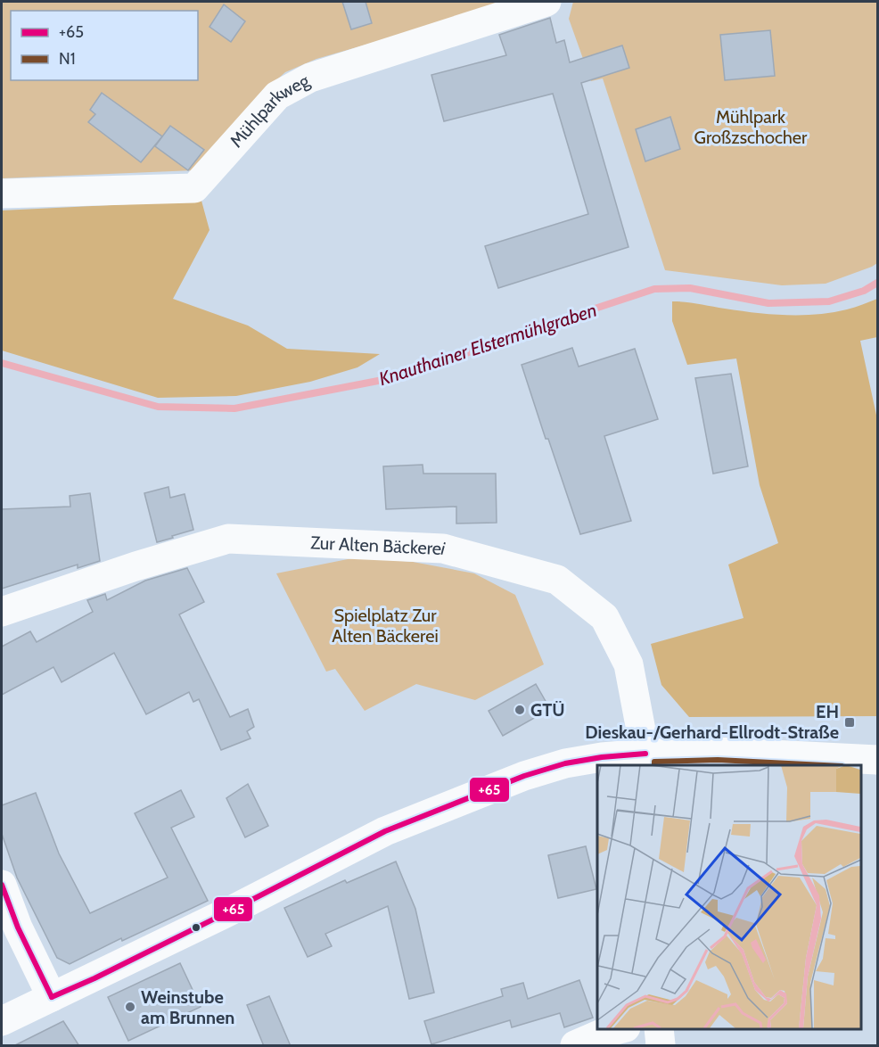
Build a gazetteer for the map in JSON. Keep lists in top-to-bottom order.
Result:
{
  "streets": {
    "street": ["Mühlparkweg", "Zur Alten Bäckerei"]
  },
  "water": ["Knauthainer Elstermühlgraben"],
  "parks": ["Mühlpark Großzschocher", "Spielplatz Zur Alten Bäckerei"],
  "places": {
    "other": ["GTÜ", "Weinstube am Brunnen"],
    "transit": ["EH Dieskau-/Gerhard-Ellrodt-Straße"]
  },
  "lines": ["transit line +65", "transit line N1"],
  "legend": ["+65", "N1"]
}
